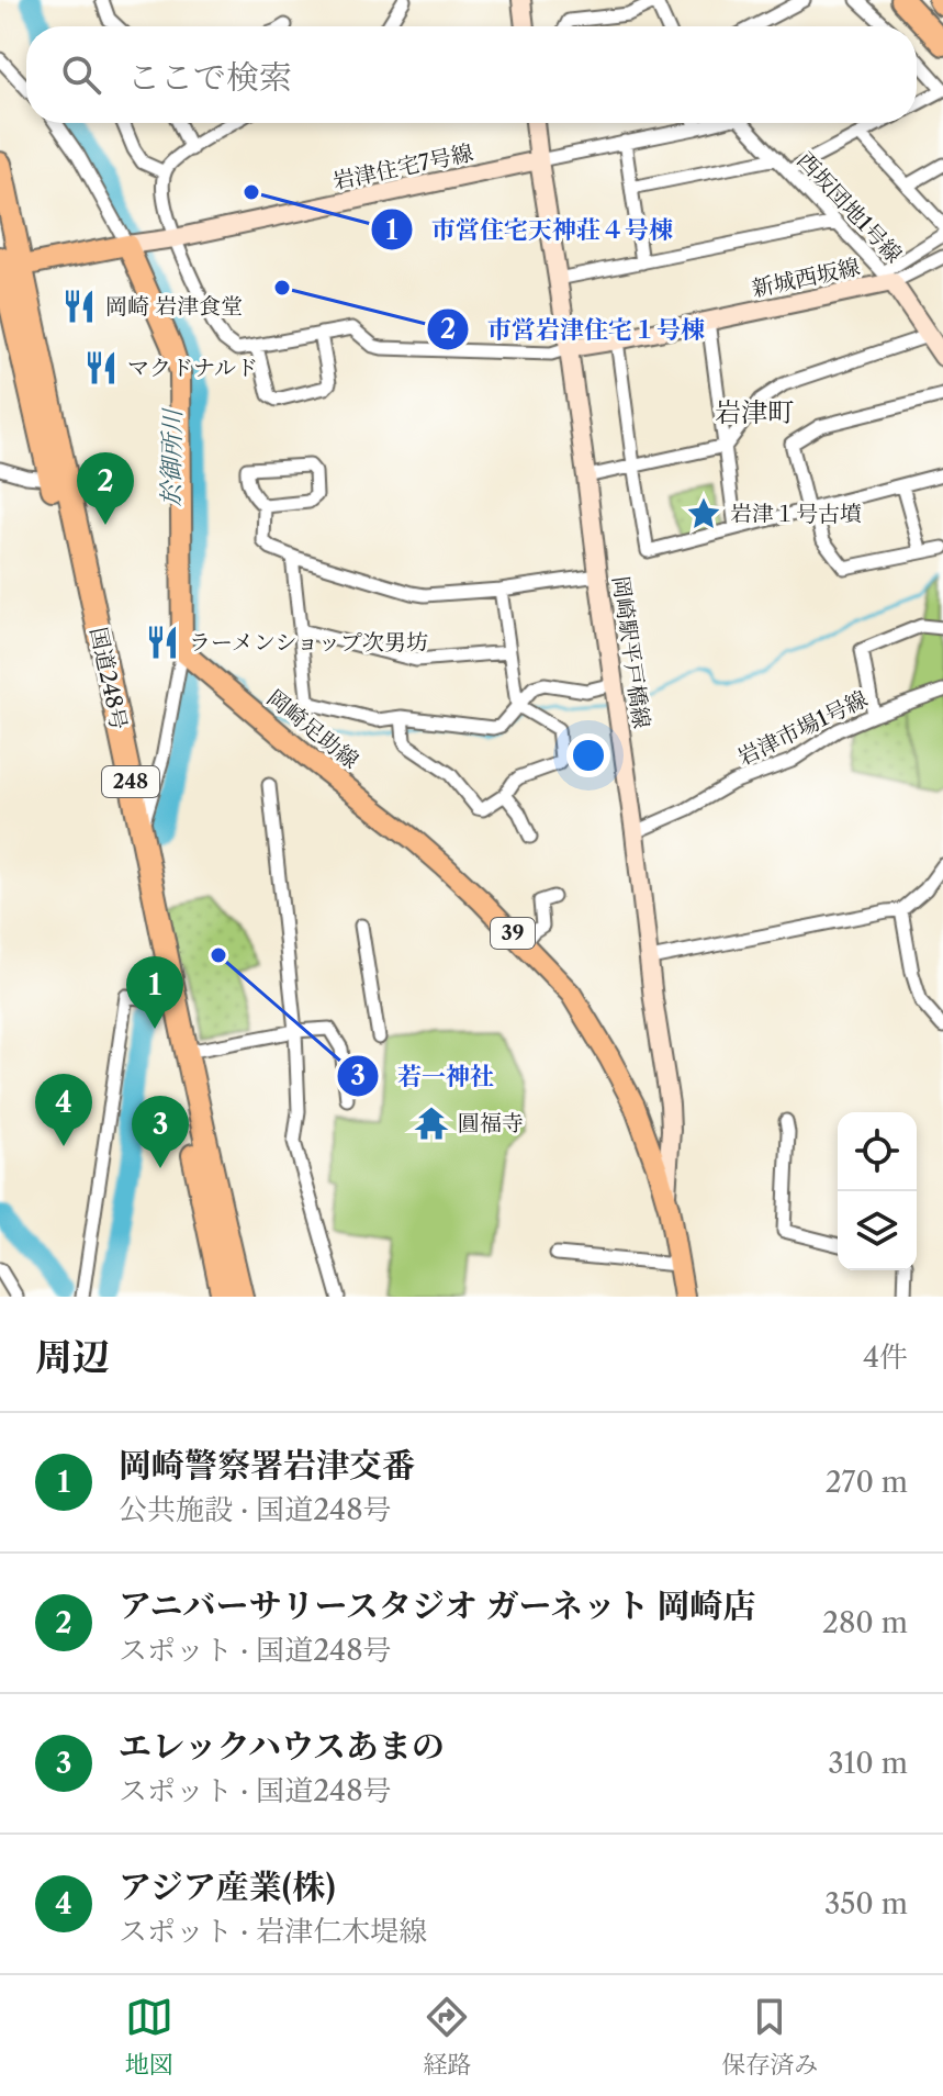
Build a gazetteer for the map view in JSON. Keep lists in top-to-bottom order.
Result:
{
  "streets": {
    "highway": ["国道248号", "248"],
    "main road": ["岡崎足助線", "39"],
    "street": [
      "岩津住宅7号線",
      "西坂団地1号線",
      "新城西坂線",
      "岡崎駅平戸橋線",
      "岩津市場1号線"
    ]
  },
  "crossings": [
    ["岩津住宅7号線", "西坂団地1号線"],
    ["岩津住宅7号線", "岡崎駅平戸橋線"],
    ["西坂団地1号線", "新城西坂線"],
    ["西坂団地1号線", "岡崎駅平戸橋線"],
    ["新城西坂線", "岡崎駅平戸橋線"],
    ["岡崎駅平戸橋線", "岩津市場1号線"],
    ["岡崎駅平戸橋線", "岡崎足助線"]
  ],
  "districts": ["岩津町"],
  "water": ["於御所川"],
  "places": {
    "other": ["市営住宅天神荘４号棟", "市営岩津住宅１号棟", "若一神社"],
    "restaurant": ["岡崎 岩津食堂", "マクドナルド", "ラーメンショップ次男坊"],
    "place": ["岩津１号古墳"],
    "temple": ["圓福寺"]
  },
  "page": {
    "search": "ここで検索",
    "pins": [
      "2",
      "1",
      "4",
      "3"
    ],
    "heading": ["周辺", "4件"],
    "list": [
      {
        "mark": "1",
        "name": "岡崎警察署岩津交番",
        "note": "公共施設 · 国道248号",
        "value": "270 m"
      },
      {
        "mark": "2",
        "name": "アニバーサリースタジオ ガーネット 岡崎店",
        "note": "スポット · 国道248号",
        "value": "280 m"
      },
      {
        "mark": "3",
        "name": "エレックハウスあまの",
        "note": "スポット · 国道248号",
        "value": "310 m"
      },
      {
        "mark": "4",
        "name": "アジア産業(株)",
        "note": "スポット · 岩津仁木堤線",
        "value": "350 m"
      }
    ],
    "nav": ["地図", "経路", "保存済み"]
  }
}
